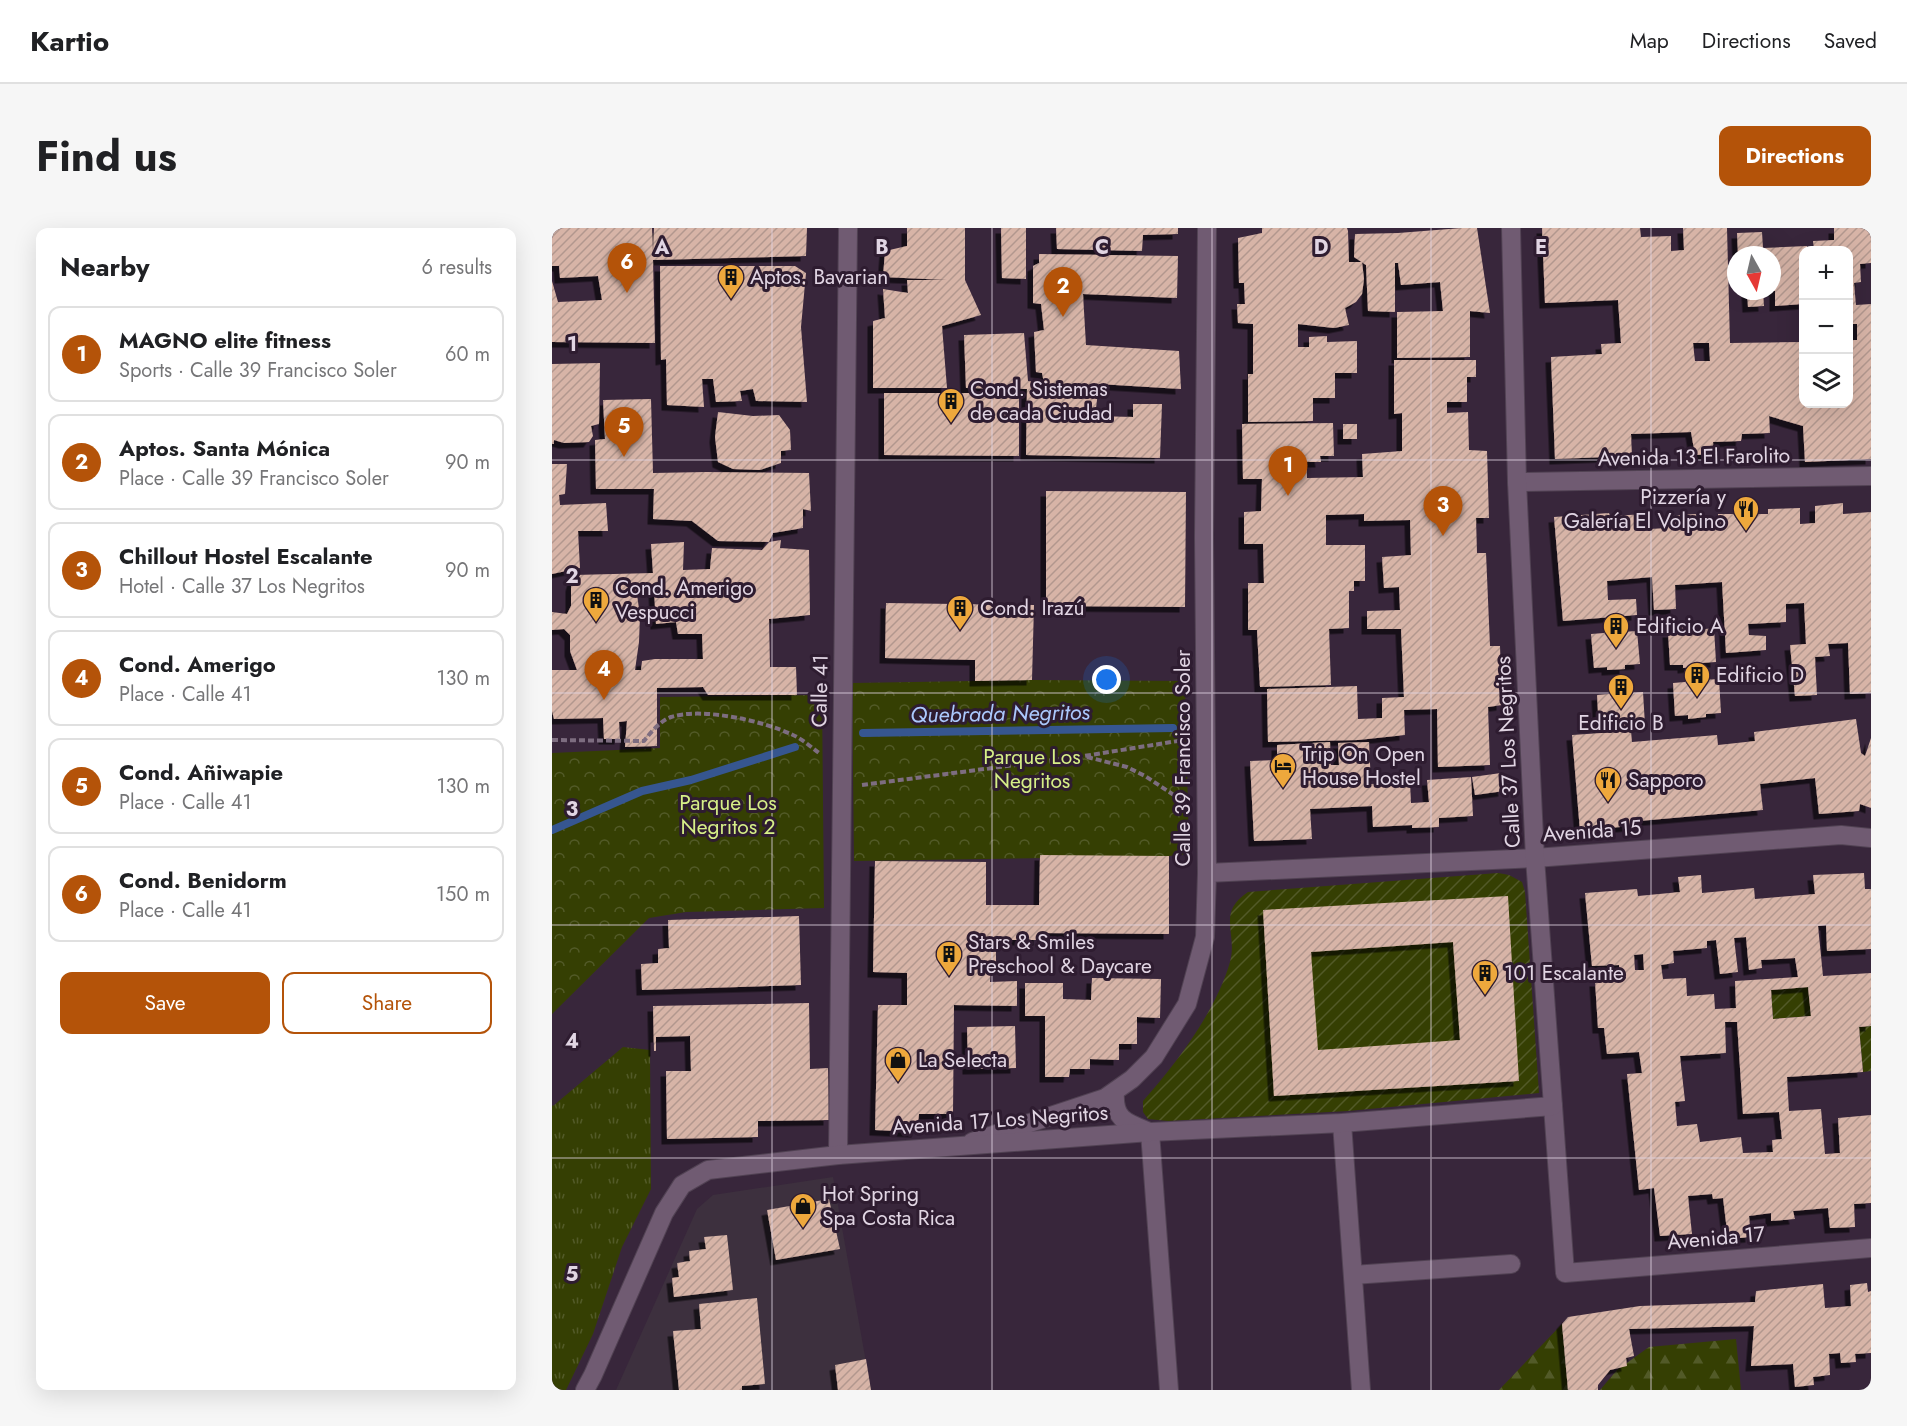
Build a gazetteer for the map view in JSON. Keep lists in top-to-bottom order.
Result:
{
  "streets": {
    "street": [
      "Avenida 13 El Farolito",
      "Calle 41",
      "Calle 37 Los Negritos",
      "Calle 39 Francisco Soler",
      "Avenida 15",
      "Avenida 17 Los Negritos",
      "Avenida 17"
    ]
  },
  "crossings": [
    ["Avenida 13 El Farolito", "Calle 37 Los Negritos"],
    ["Calle 41", "Avenida 17 Los Negritos"],
    ["Calle 37 Los Negritos", "Avenida 15"],
    ["Calle 37 Los Negritos", "Avenida 17 Los Negritos"],
    ["Calle 37 Los Negritos", "Avenida 17"],
    ["Calle 39 Francisco Soler", "Avenida 15"],
    ["Calle 39 Francisco Soler", "Avenida 17 Los Negritos"]
  ],
  "water": ["Quebrada Negritos"],
  "parks": ["Parque Los Negritos", "Parque Los Negritos 2"],
  "places": {
    "building": [
      "Aptos. Bavarian",
      "Cond. Sistemas de cada Ciudad",
      "Cond. Amerigo Vespucci",
      "Cond. Irazú",
      "Edificio A",
      "Edificio D",
      "Edificio B",
      "Stars & Smiles Preschool & Daycare",
      "101 Escalante"
    ],
    "restaurant": ["Pizzería y Galería El Volpino", "Sapporo"],
    "hotel": ["Trip On Open House Hostel"],
    "shop": ["La Selecta", "Hot Spring Spa Costa Rica"]
  },
  "north": "bottom",
  "page": {
    "header": "Kartio",
    "nav": ["Map", "Directions", "Saved"],
    "title": "Find us",
    "buttons": [
      "Directions",
      ["Save", "Share"]
    ],
    "heading": ["Nearby", "6 results"],
    "pins": [
      "6",
      "2",
      "5",
      "1",
      "3",
      "4"
    ],
    "map_buttons": ["+", "−"],
    "list": [
      {
        "mark": "1",
        "name": "MAGNO elite fitness",
        "note": "Sports · Calle 39 Francisco Soler",
        "value": "60 m"
      },
      {
        "mark": "2",
        "name": "Aptos. Santa Mónica",
        "note": "Place · Calle 39 Francisco Soler",
        "value": "90 m"
      },
      {
        "mark": "3",
        "name": "Chillout Hostel Escalante",
        "note": "Hotel · Calle 37 Los Negritos",
        "value": "90 m"
      },
      {
        "mark": "4",
        "name": "Cond. Amerigo",
        "note": "Place · Calle 41",
        "value": "130 m"
      },
      {
        "mark": "5",
        "name": "Cond. Añiwapie",
        "note": "Place · Calle 41",
        "value": "130 m"
      },
      {
        "mark": "6",
        "name": "Cond. Benidorm",
        "note": "Place · Calle 41",
        "value": "150 m"
      }
    ]
  },
  "grid": {
    "columns": [
      "A",
      "B",
      "C",
      "D",
      "E"
    ],
    "rows": [
      "1",
      "2",
      "3",
      "4",
      "5"
    ]
  }
}
